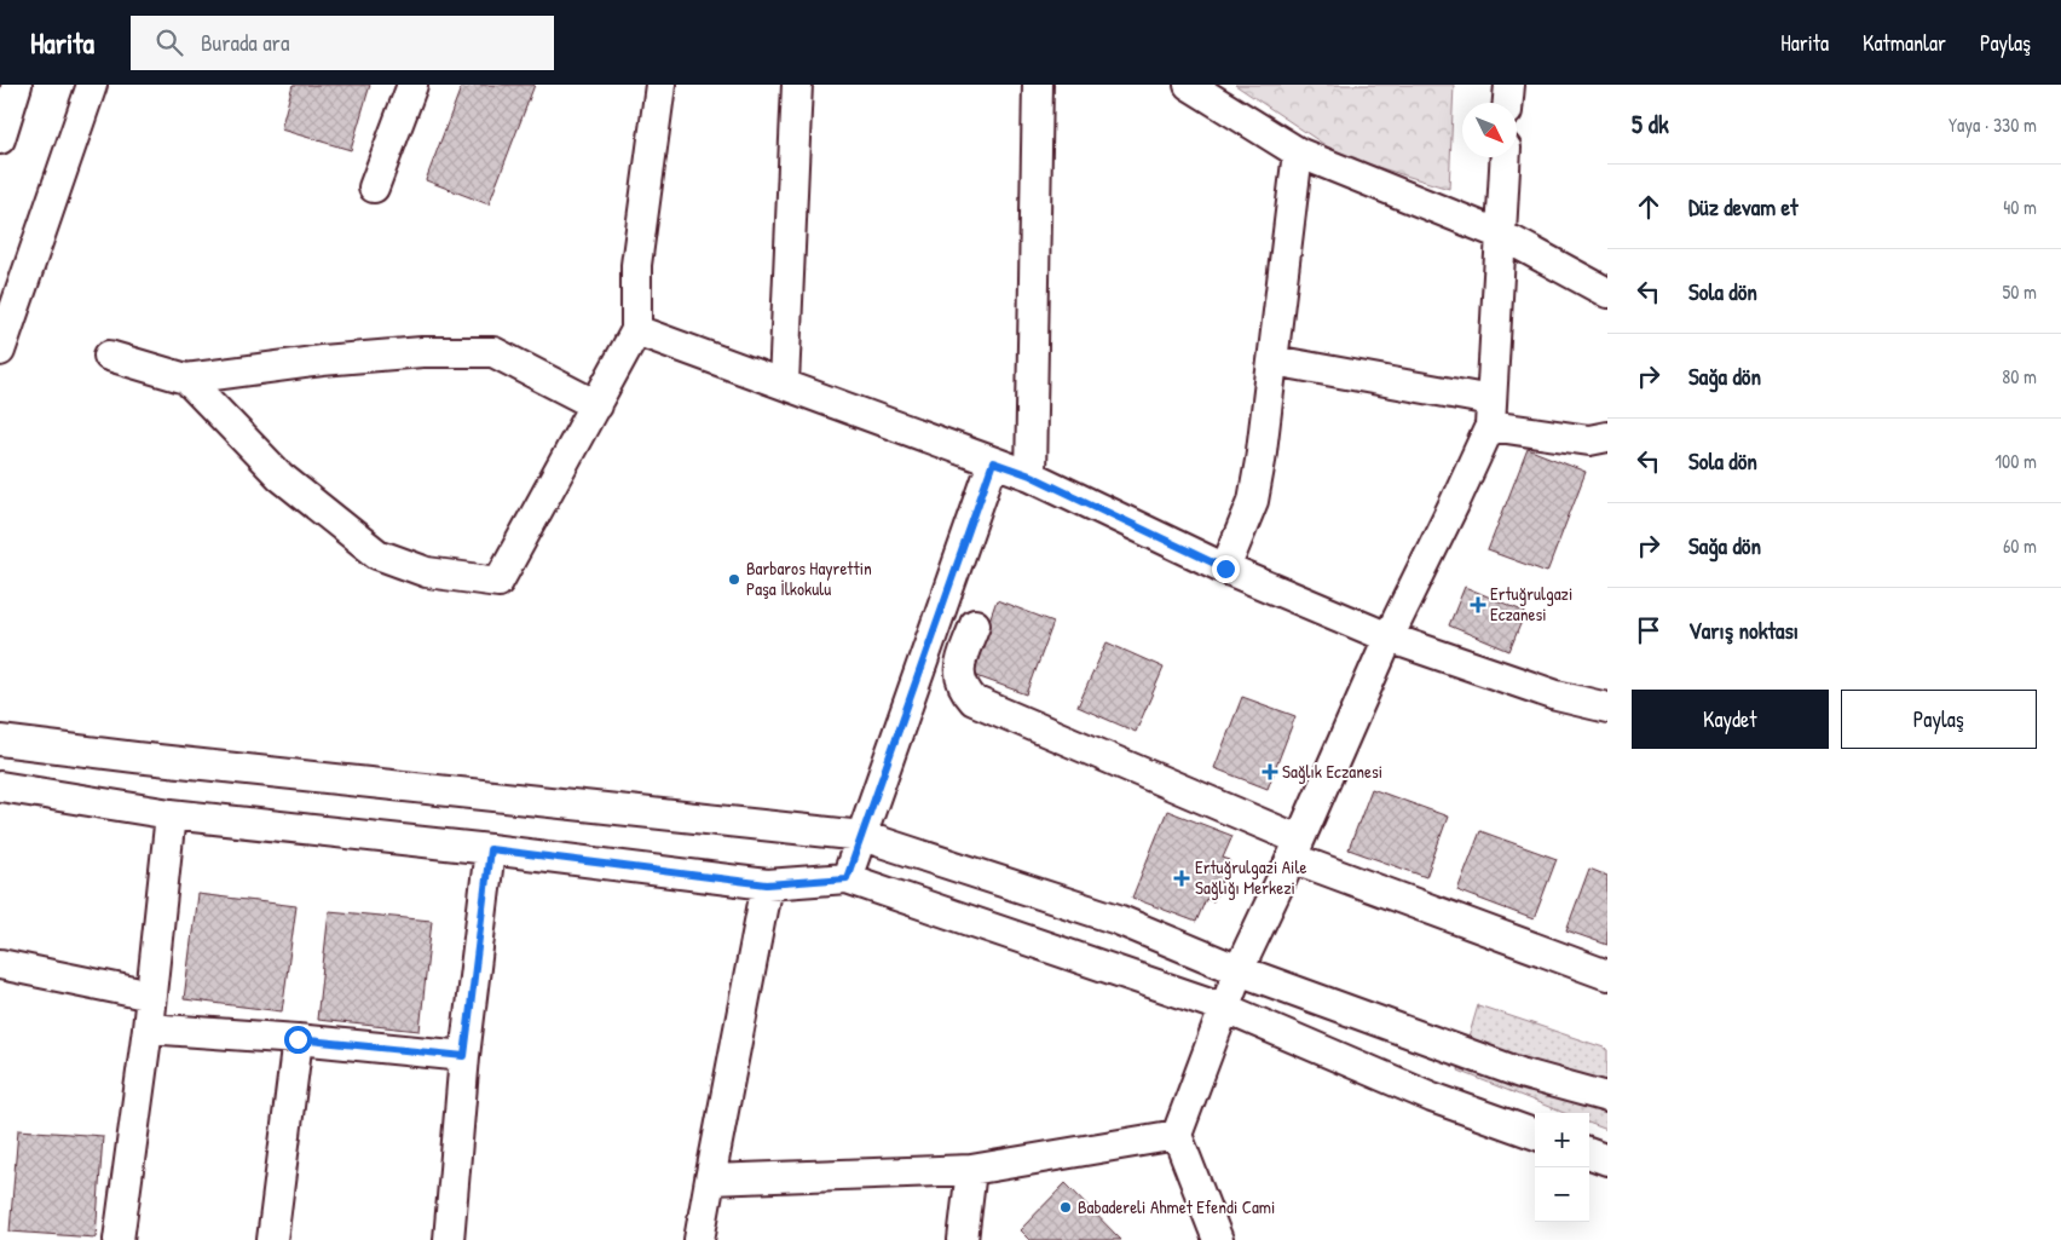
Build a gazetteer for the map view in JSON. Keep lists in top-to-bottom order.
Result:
{
  "places": {
    "other": ["Barbaros Hayrettin Paşa İlkokulu", "Babadereli Ahmet Efendi Cami"],
    "health": ["Ertuğrulgazi Eczanesi", "Sağlık Eczanesi", "Ertuğrulgazi Aile Sağlığı Merkezi"]
  },
  "north": "bottom right",
  "page": {
    "header": "Harita",
    "search": "Burada ara",
    "nav": ["Harita", "Katmanlar", "Paylaş"],
    "heading": ["5 dk", "Yaya · 330 m"],
    "list": [
      ["Düz devam et", "40 m"],
      ["Sola dön", "50 m"],
      ["Sağa dön", "80 m"],
      ["Sola dön", "100 m"],
      ["Sağa dön", "60 m"],
      "Varış noktası"
    ],
    "buttons": ["Kaydet", "Paylaş"],
    "map_buttons": ["+", "−"]
  }
}
